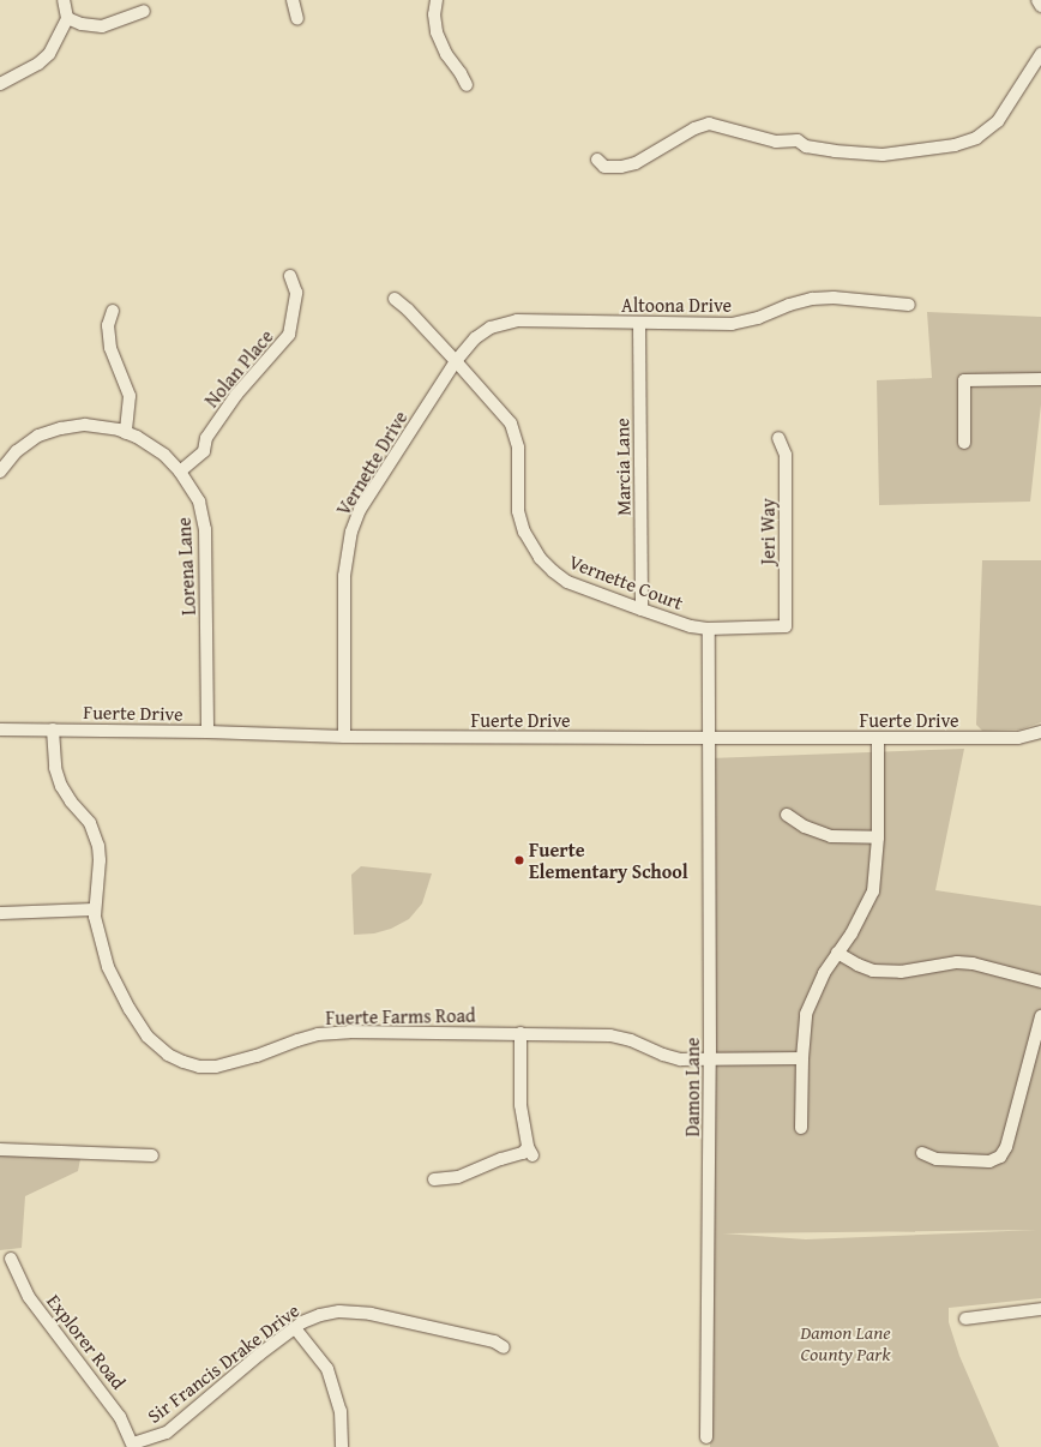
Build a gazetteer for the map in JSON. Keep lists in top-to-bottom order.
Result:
{
  "streets": {
    "street": [
      "Altoona Drive",
      "Nolan Place",
      "Vernette Drive",
      "Marcia Lane",
      "Jeri Way",
      "Lorena Lane",
      "Vernette Court",
      "Fuerte Drive",
      "Fuerte Farms Road",
      "Damon Lane",
      "Explorer Road",
      "Sir Francis Drake Drive"
    ]
  },
  "crossings": [
    ["Altoona Drive", "Vernette Drive"],
    ["Altoona Drive", "Marcia Lane"],
    ["Altoona Drive", "Vernette Court"],
    ["Nolan Place", "Lorena Lane"],
    ["Vernette Drive", "Vernette Court"],
    ["Vernette Drive", "Fuerte Drive"],
    ["Marcia Lane", "Vernette Court"],
    ["Jeri Way", "Vernette Court"],
    ["Lorena Lane", "Fuerte Drive"],
    ["Fuerte Drive", "Fuerte Farms Road"],
    ["Fuerte Drive", "Damon Lane"],
    ["Fuerte Farms Road", "Damon Lane"],
    ["Explorer Road", "Sir Francis Drake Drive"]
  ],
  "parks": ["Damon Lane County Park"],
  "places": ["Fuerte Elementary School"]
}
